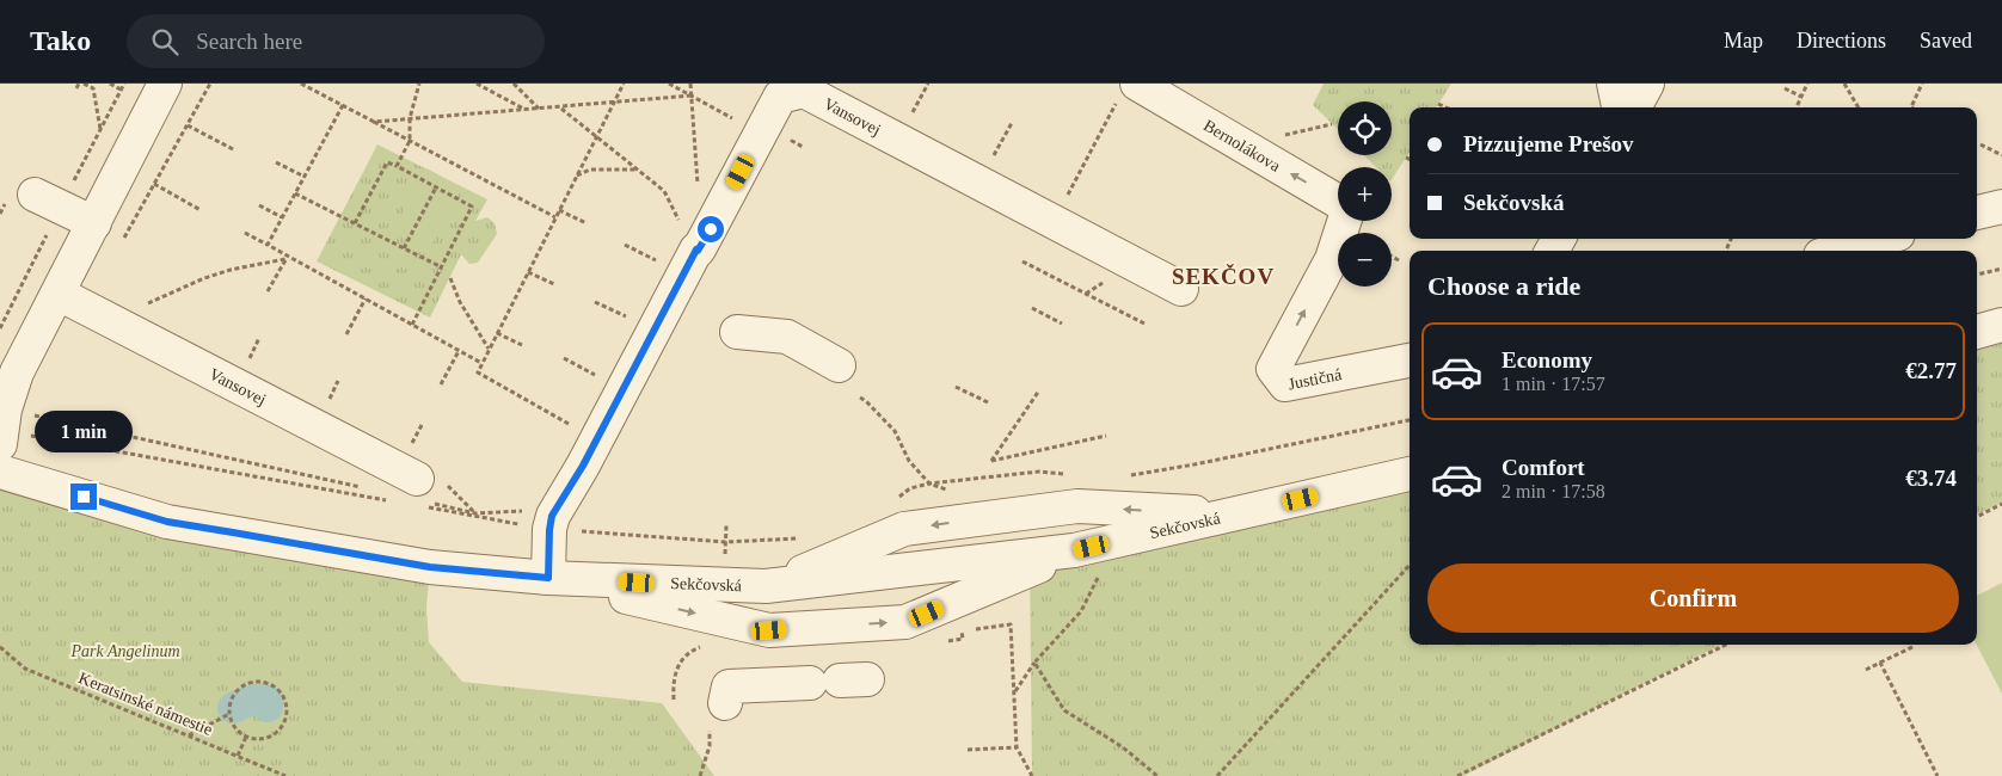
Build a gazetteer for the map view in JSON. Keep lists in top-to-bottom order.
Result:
{
  "streets": {
    "street": [
      "Vansovej",
      "Bernolákova",
      "Justičná",
      "Sekčovská"
    ],
    "path": ["Keratsinské námestie"]
  },
  "crossings": [
    ["Bernolákova", "Justičná"]
  ],
  "one_way": ["Bernolákova"],
  "districts": ["SEKČOV"],
  "parks": ["Park Angelinum"],
  "page": {
    "header": "Tako",
    "search": "Search here",
    "nav": ["Map", "Directions", "Saved"],
    "map_buttons": ["+", "−"],
    "banner": ["Pizzujeme Prešov", "Sekčovská"],
    "heading": "Choose a ride",
    "list": [
      {
        "name": "Economy",
        "note": "1 min · 17:57",
        "value": "€2.77"
      },
      {
        "name": "Comfort",
        "note": "2 min · 17:58",
        "value": "€3.74"
      }
    ],
    "bubble": "1 min",
    "buttons": "Confirm"
  }
}
